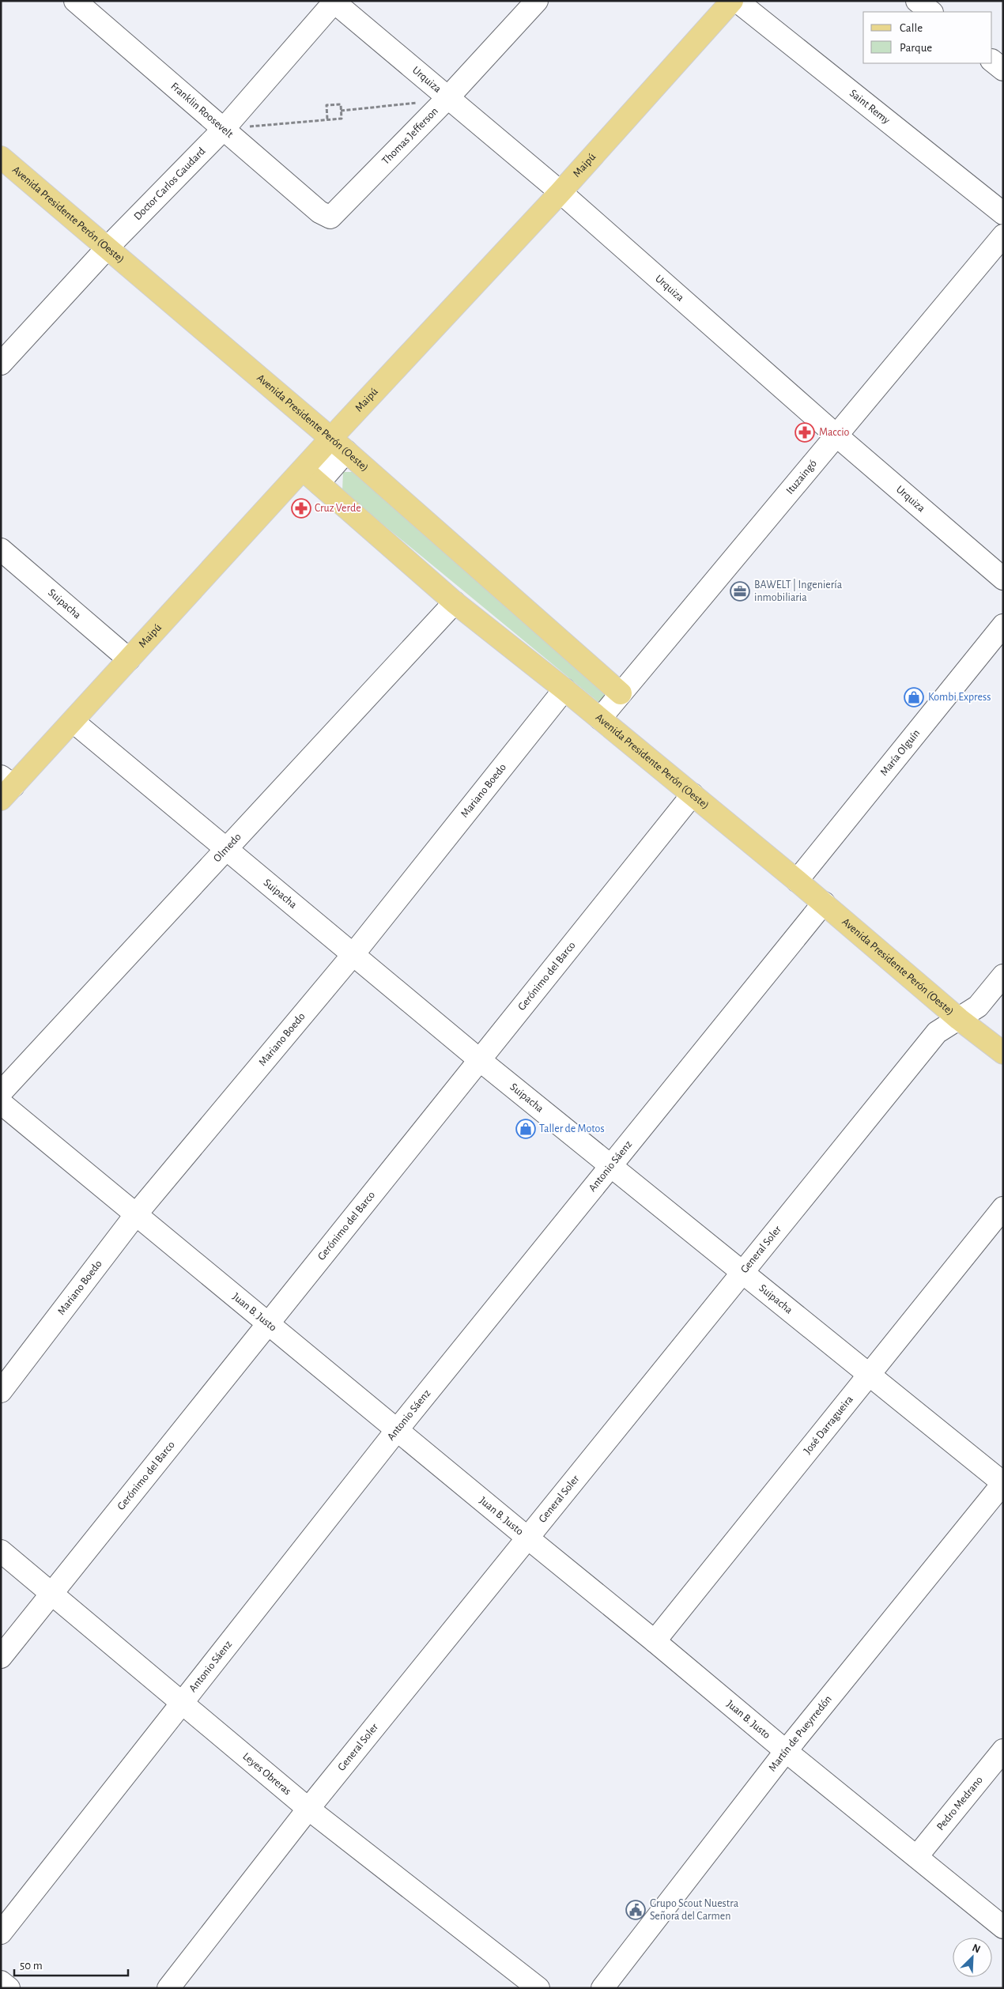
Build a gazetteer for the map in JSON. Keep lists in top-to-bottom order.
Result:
{
  "streets": {
    "main road": ["Maipú", "Avenida Presidente Perón (Oeste)"],
    "street": [
      "Urquiza",
      "Saint Remy",
      "Franklin Roosevelt",
      "Thomas Jefferson",
      "Doctor Carlos Gaudard",
      "Ituzaingó",
      "Suipacha",
      "María Olguín",
      "Mariano Boedo",
      "Olmedo",
      "Gerónimo del Barco",
      "Antonio Sáenz",
      "General Soler",
      "Juan B. Justo",
      "José Darragueira",
      "Martín de Pueyrredón",
      "Leyes Obreras",
      "Pedro Medrano"
    ]
  },
  "crossings": [
    ["Urquiza", "Thomas Jefferson"],
    ["Urquiza", "Maipú"],
    ["Urquiza", "Doctor Carlos Gaudard"],
    ["Urquiza", "Ituzaingó"],
    ["Franklin Roosevelt", "Thomas Jefferson"],
    ["Franklin Roosevelt", "Doctor Carlos Gaudard"],
    ["Maipú", "Avenida Presidente Perón (Oeste)"],
    ["Maipú", "Suipacha"],
    ["Doctor Carlos Gaudard", "Avenida Presidente Perón (Oeste)"],
    ["Avenida Presidente Perón (Oeste)", "Ituzaingó"],
    ["Avenida Presidente Perón (Oeste)", "María Olguín"],
    ["Avenida Presidente Perón (Oeste)", "Mariano Boedo"],
    ["Avenida Presidente Perón (Oeste)", "Olmedo"],
    ["Avenida Presidente Perón (Oeste)", "Gerónimo del Barco"],
    ["Avenida Presidente Perón (Oeste)", "Antonio Sáenz"],
    ["Avenida Presidente Perón (Oeste)", "General Soler"],
    ["Suipacha", "Mariano Boedo"],
    ["Suipacha", "Olmedo"],
    ["Suipacha", "Gerónimo del Barco"],
    ["Suipacha", "Antonio Sáenz"],
    ["Suipacha", "General Soler"],
    ["Suipacha", "José Darragueira"],
    ["Suipacha", "Martín de Pueyrredón"],
    ["Mariano Boedo", "Juan B. Justo"],
    ["Gerónimo del Barco", "Juan B. Justo"],
    ["Gerónimo del Barco", "Leyes Obreras"],
    ["Antonio Sáenz", "Juan B. Justo"],
    ["Antonio Sáenz", "Leyes Obreras"],
    ["General Soler", "Juan B. Justo"],
    ["General Soler", "Leyes Obreras"],
    ["Juan B. Justo", "José Darragueira"],
    ["Juan B. Justo", "Martín de Pueyrredón"],
    ["Juan B. Justo", "Pedro Medrano"]
  ],
  "places": {
    "pharmacy": ["Maccio", "Cruz Verde"],
    "office": ["BAWELT | Ingeniería inmobiliaria"],
    "shop": ["Kombi Express", "Taller de Motos"],
    "public building": ["Grupo Scout Nuestra Señora del Carmen"]
  },
  "legend": ["Calle", "Parque"],
  "scale_bar": "50 m",
  "north": "top right"
}
